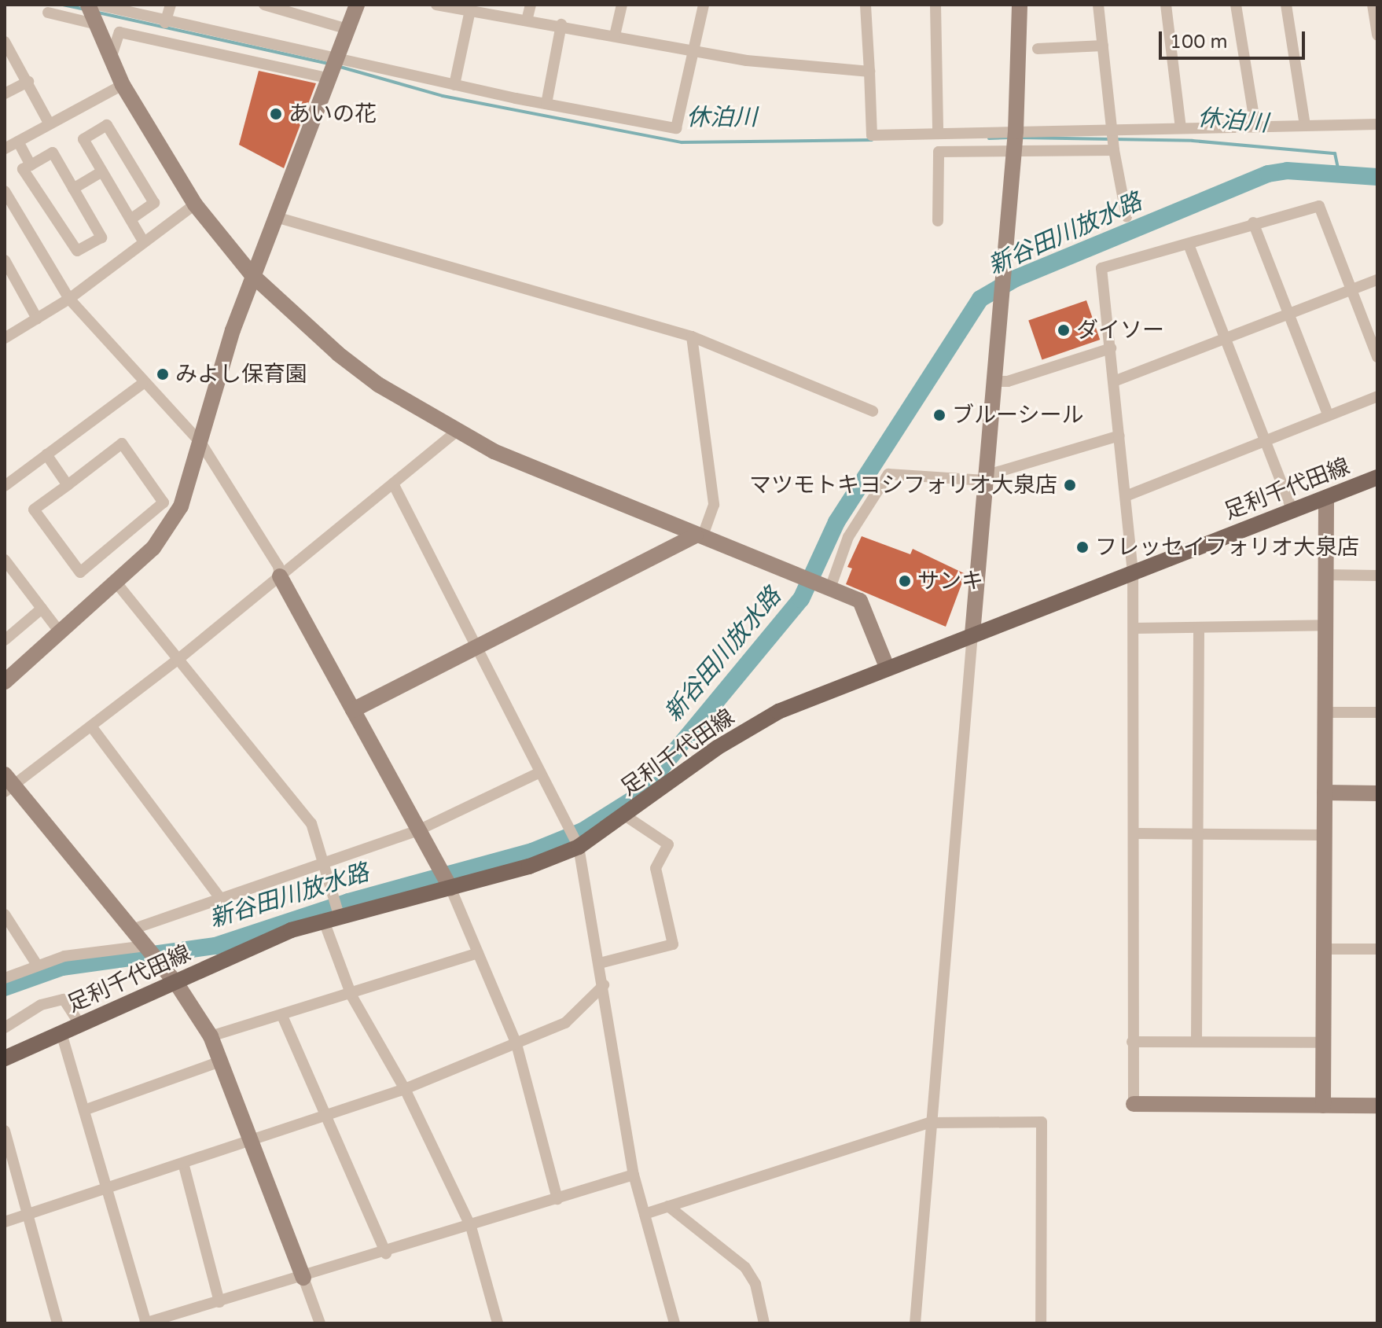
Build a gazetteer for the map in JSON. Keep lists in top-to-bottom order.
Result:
{
  "streets": {
    "main road": ["足利千代田線"]
  },
  "water": ["休泊川", "新谷田川放水路"],
  "places": [
    "あいの花",
    "ダイソー",
    "みよし保育園",
    "ブルーシール",
    "マツモトキヨシフォリオ大泉店",
    "フレッセイフォリオ大泉店",
    "サンキ"
  ],
  "scale_bar": "100 m"
}
